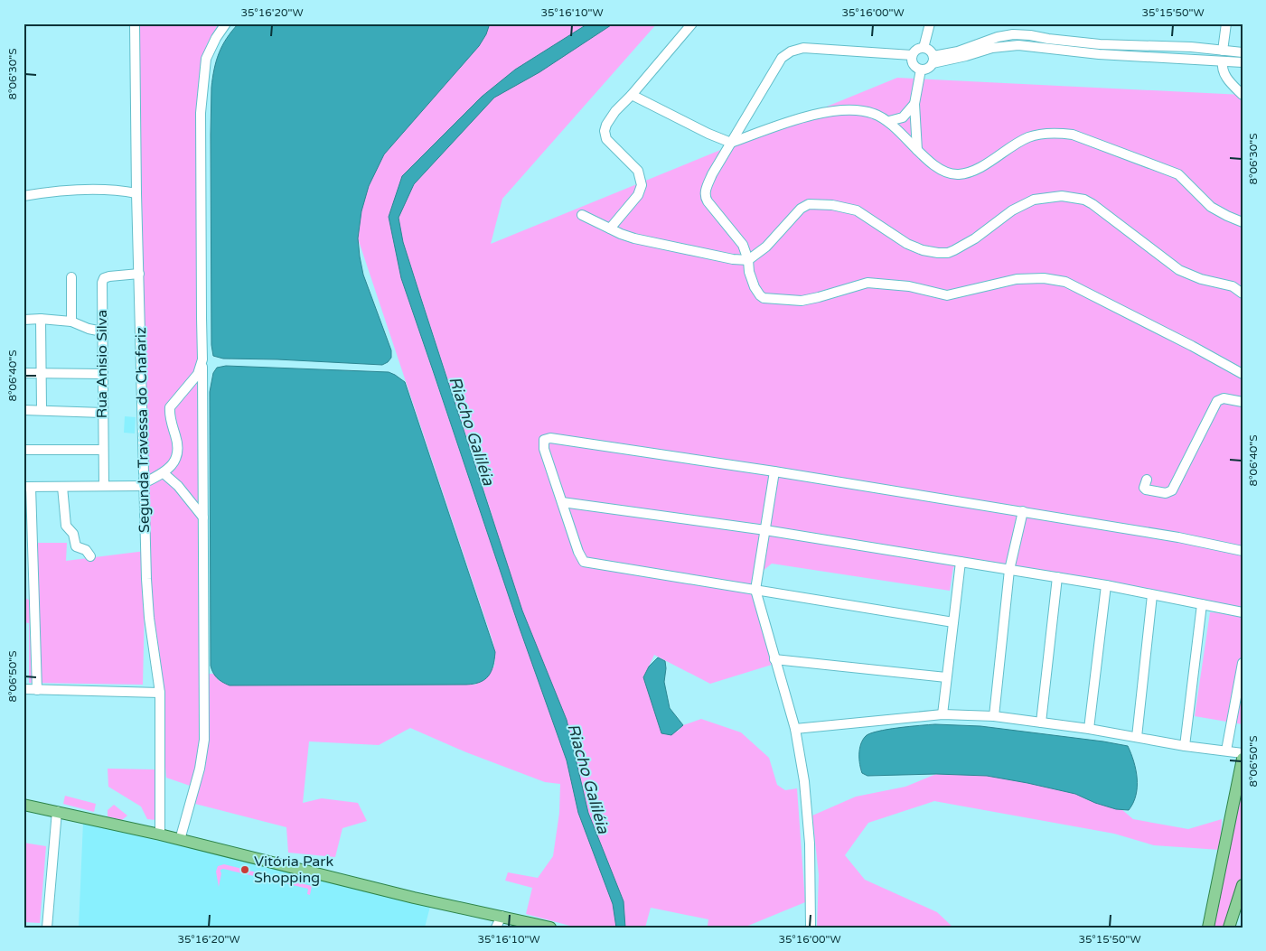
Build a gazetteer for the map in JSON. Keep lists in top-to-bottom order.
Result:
{
  "streets": {
    "street": ["Rua Anisio Silva", "Segunda Travessa do Chafariz"]
  },
  "crossings": [
    ["Rua Anisio Silva", "Segunda Travessa do Chafariz"]
  ],
  "water": ["Riacho Galiléia"],
  "places": ["Vitória Park Shopping"],
  "coordinates": [
    "35°16'20\"W",
    "35°16'10\"W",
    "35°16'00\"W",
    "35°15'50\"W",
    "8°06'30\"S",
    "8°06'40\"S",
    "8°06'50\"S"
  ]
}
